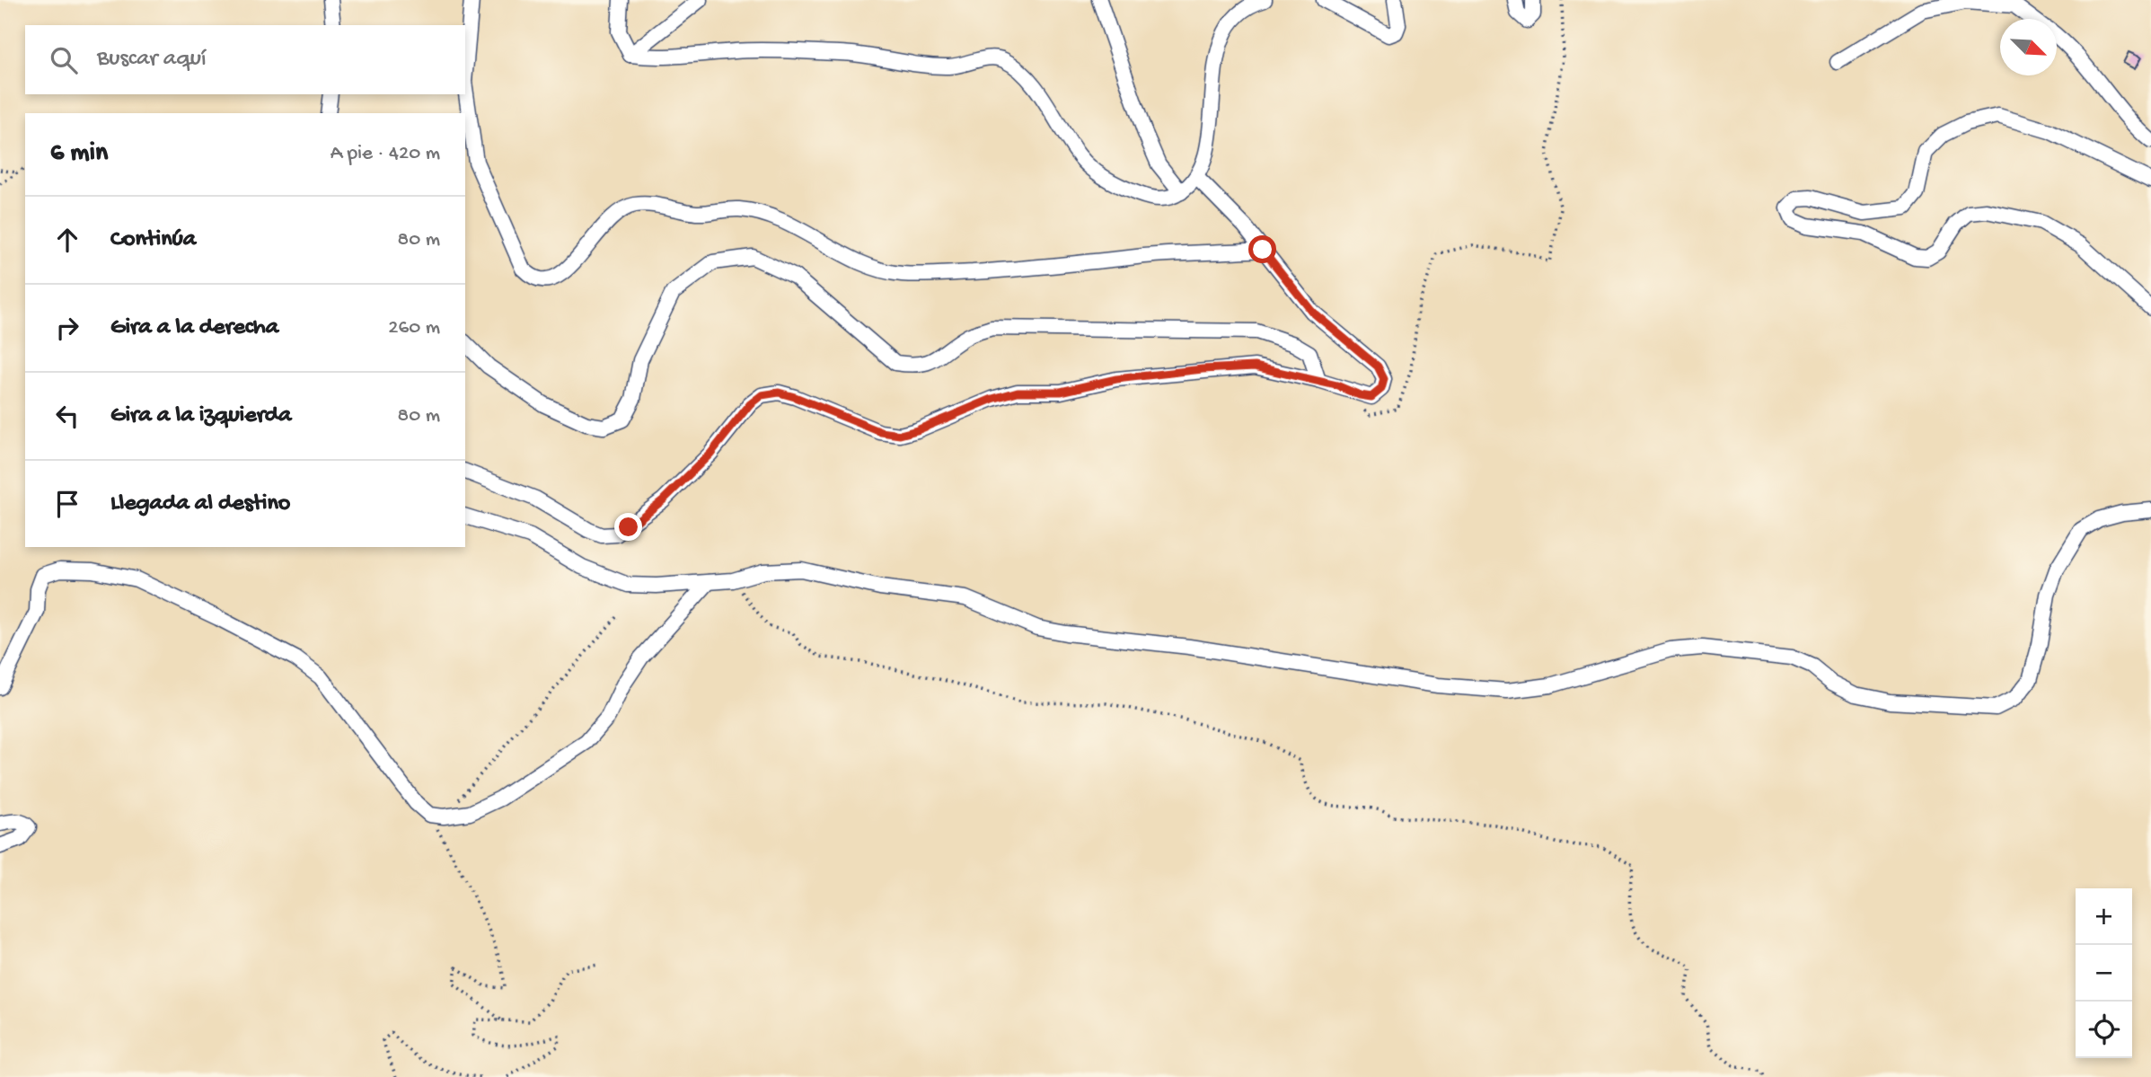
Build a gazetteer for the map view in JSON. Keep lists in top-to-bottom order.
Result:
{
  "north": "bottom right",
  "page": {
    "search": "Buscar aquí",
    "heading": ["6 min", "A pie · 420 m"],
    "list": [
      ["Continúa", "80 m"],
      ["Gira a la derecha", "260 m"],
      ["Gira a la izquierda", "80 m"],
      "Llegada al destino"
    ],
    "map_buttons": ["+", "−"]
  }
}
